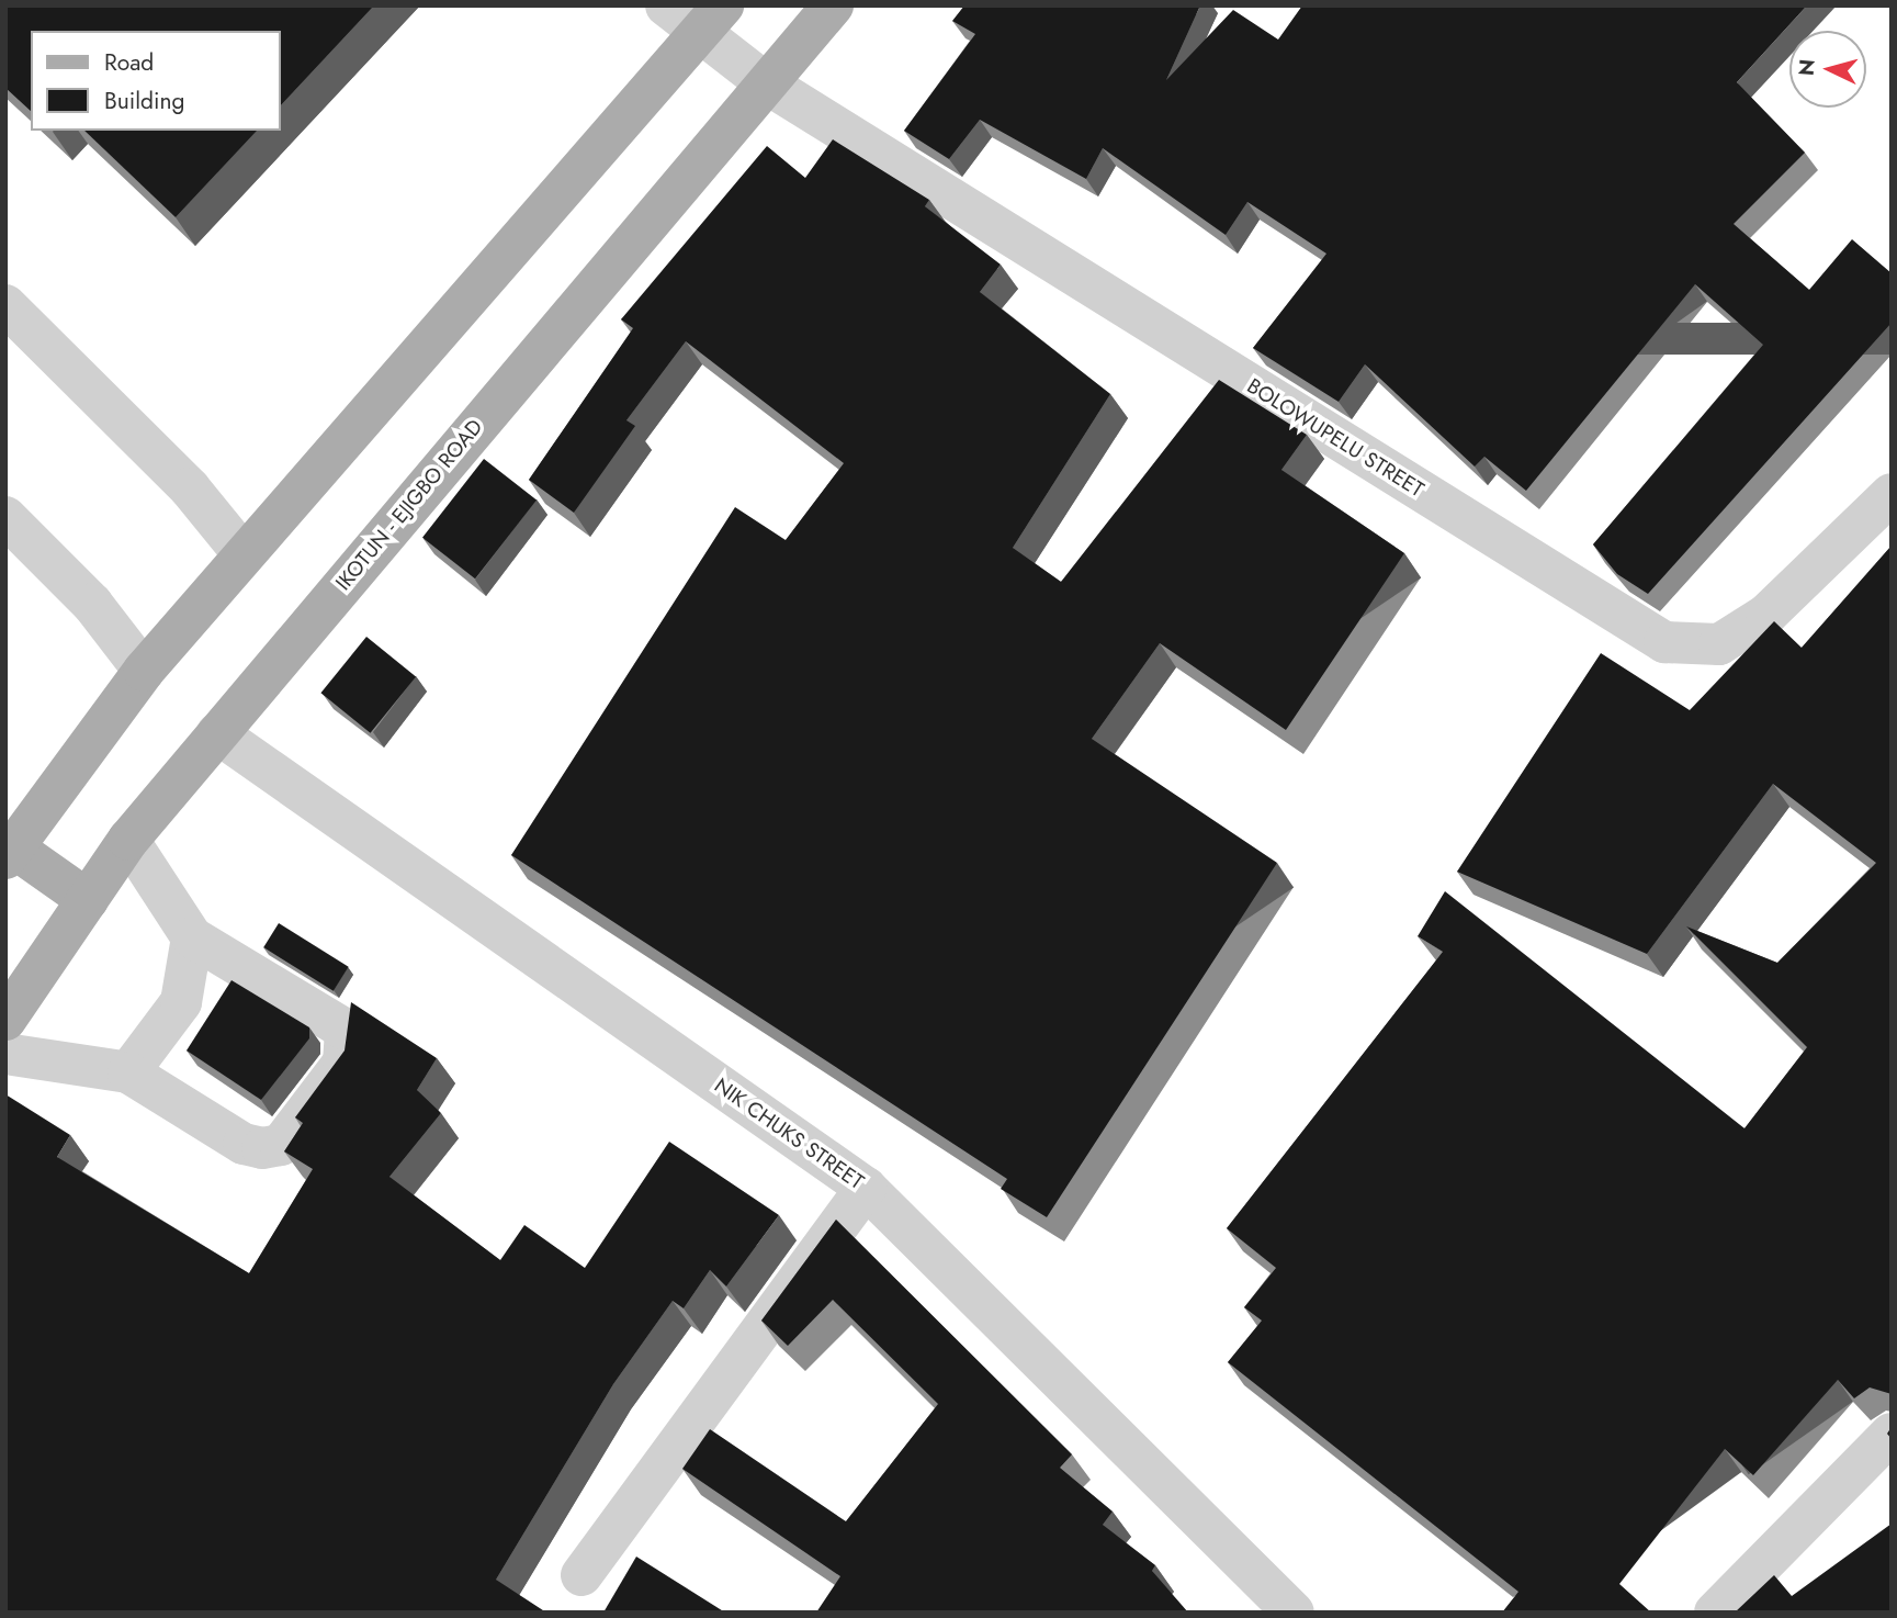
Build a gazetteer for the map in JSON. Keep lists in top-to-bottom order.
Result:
{
  "streets": {
    "main road": ["IKOTUN - EJIGBO ROAD"],
    "street": ["BOLOWUPELU STREET", "NIK CHUKS STREET"]
  },
  "crossings": [
    ["BOLOWUPELU STREET", "IKOTUN - EJIGBO ROAD"],
    ["IKOTUN - EJIGBO ROAD", "NIK CHUKS STREET"]
  ],
  "legend": ["Road", "Building"],
  "north": "left"
}
